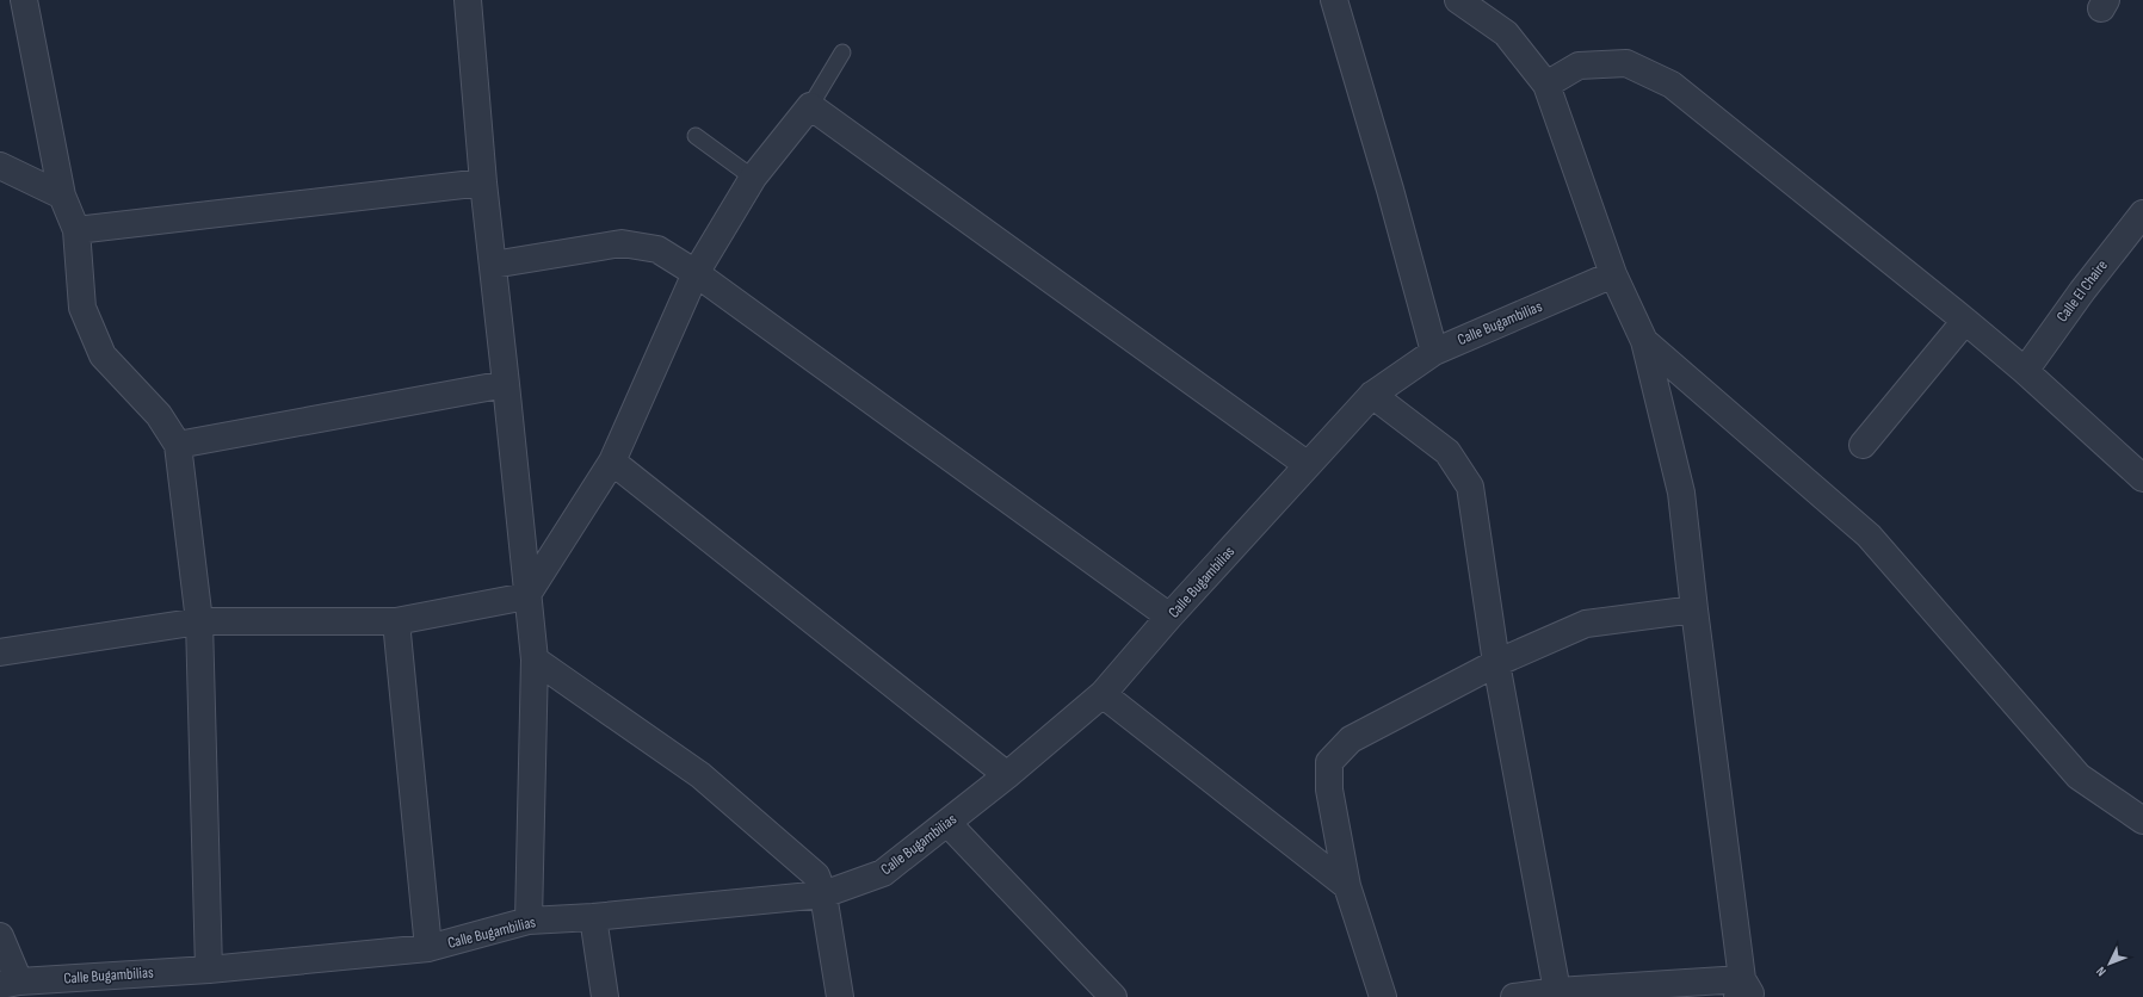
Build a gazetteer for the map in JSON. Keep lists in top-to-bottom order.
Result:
{
  "streets": {
    "street": ["Calle El Chaire", "Calle Bugambilias"]
  },
  "north": "bottom left"
}
